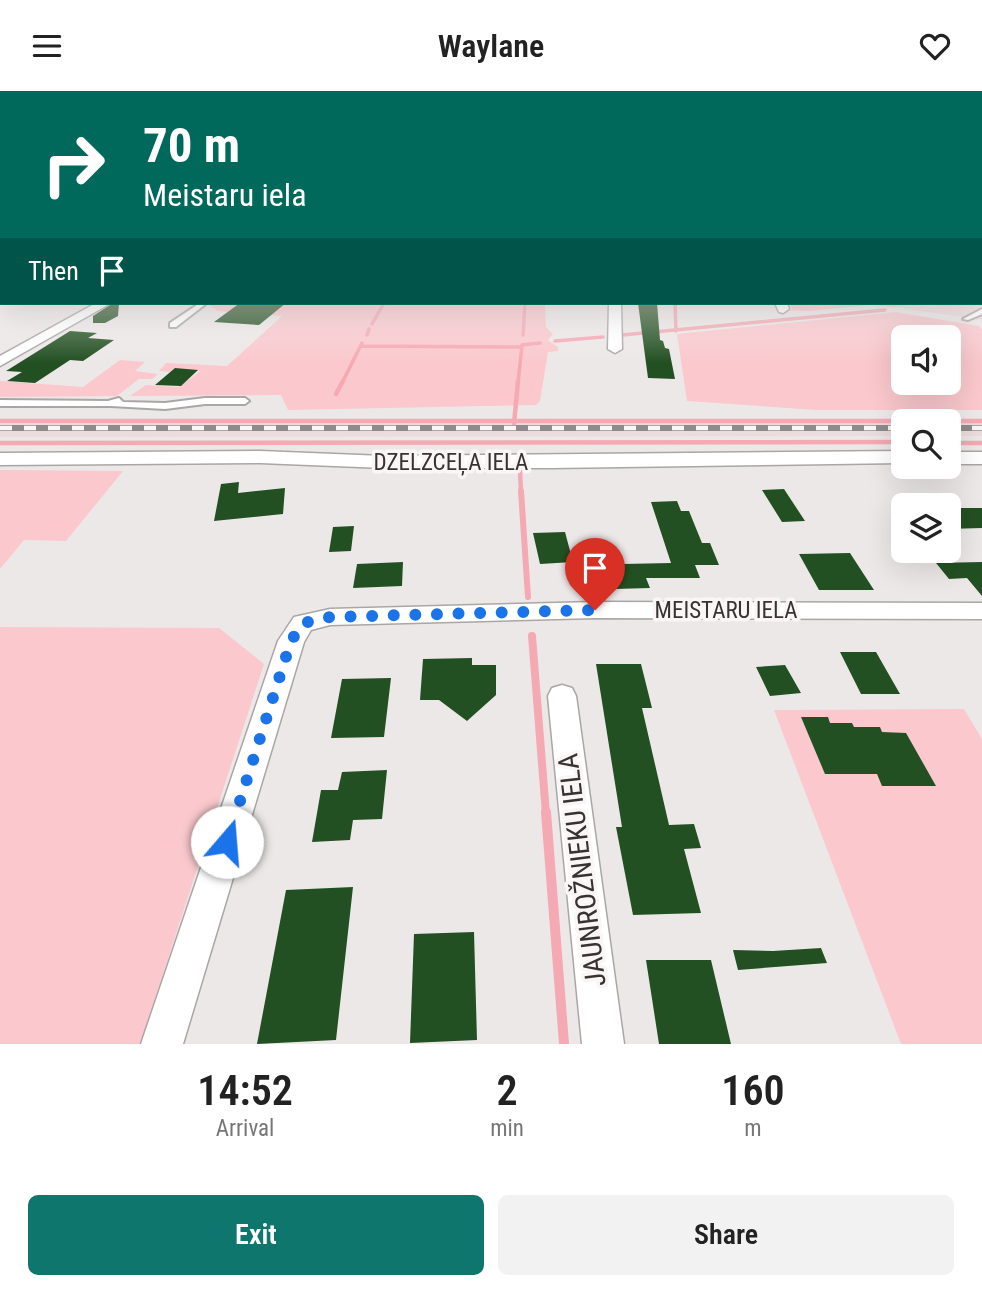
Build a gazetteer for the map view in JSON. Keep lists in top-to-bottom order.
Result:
{
  "streets": {
    "street": ["DZELZCEĻA IELA", "MEISTARU IELA", "JAUNROŽNIEKU IELA"]
  },
  "page": {
    "header": "Waylane",
    "turn": ["70 m", "Meistaru iela"],
    "then": "Then",
    "eta": [
      "14:52",
      "Arrival",
      "2",
      "min",
      "160",
      "m"
    ],
    "buttons": ["Exit", "Share"]
  }
}
